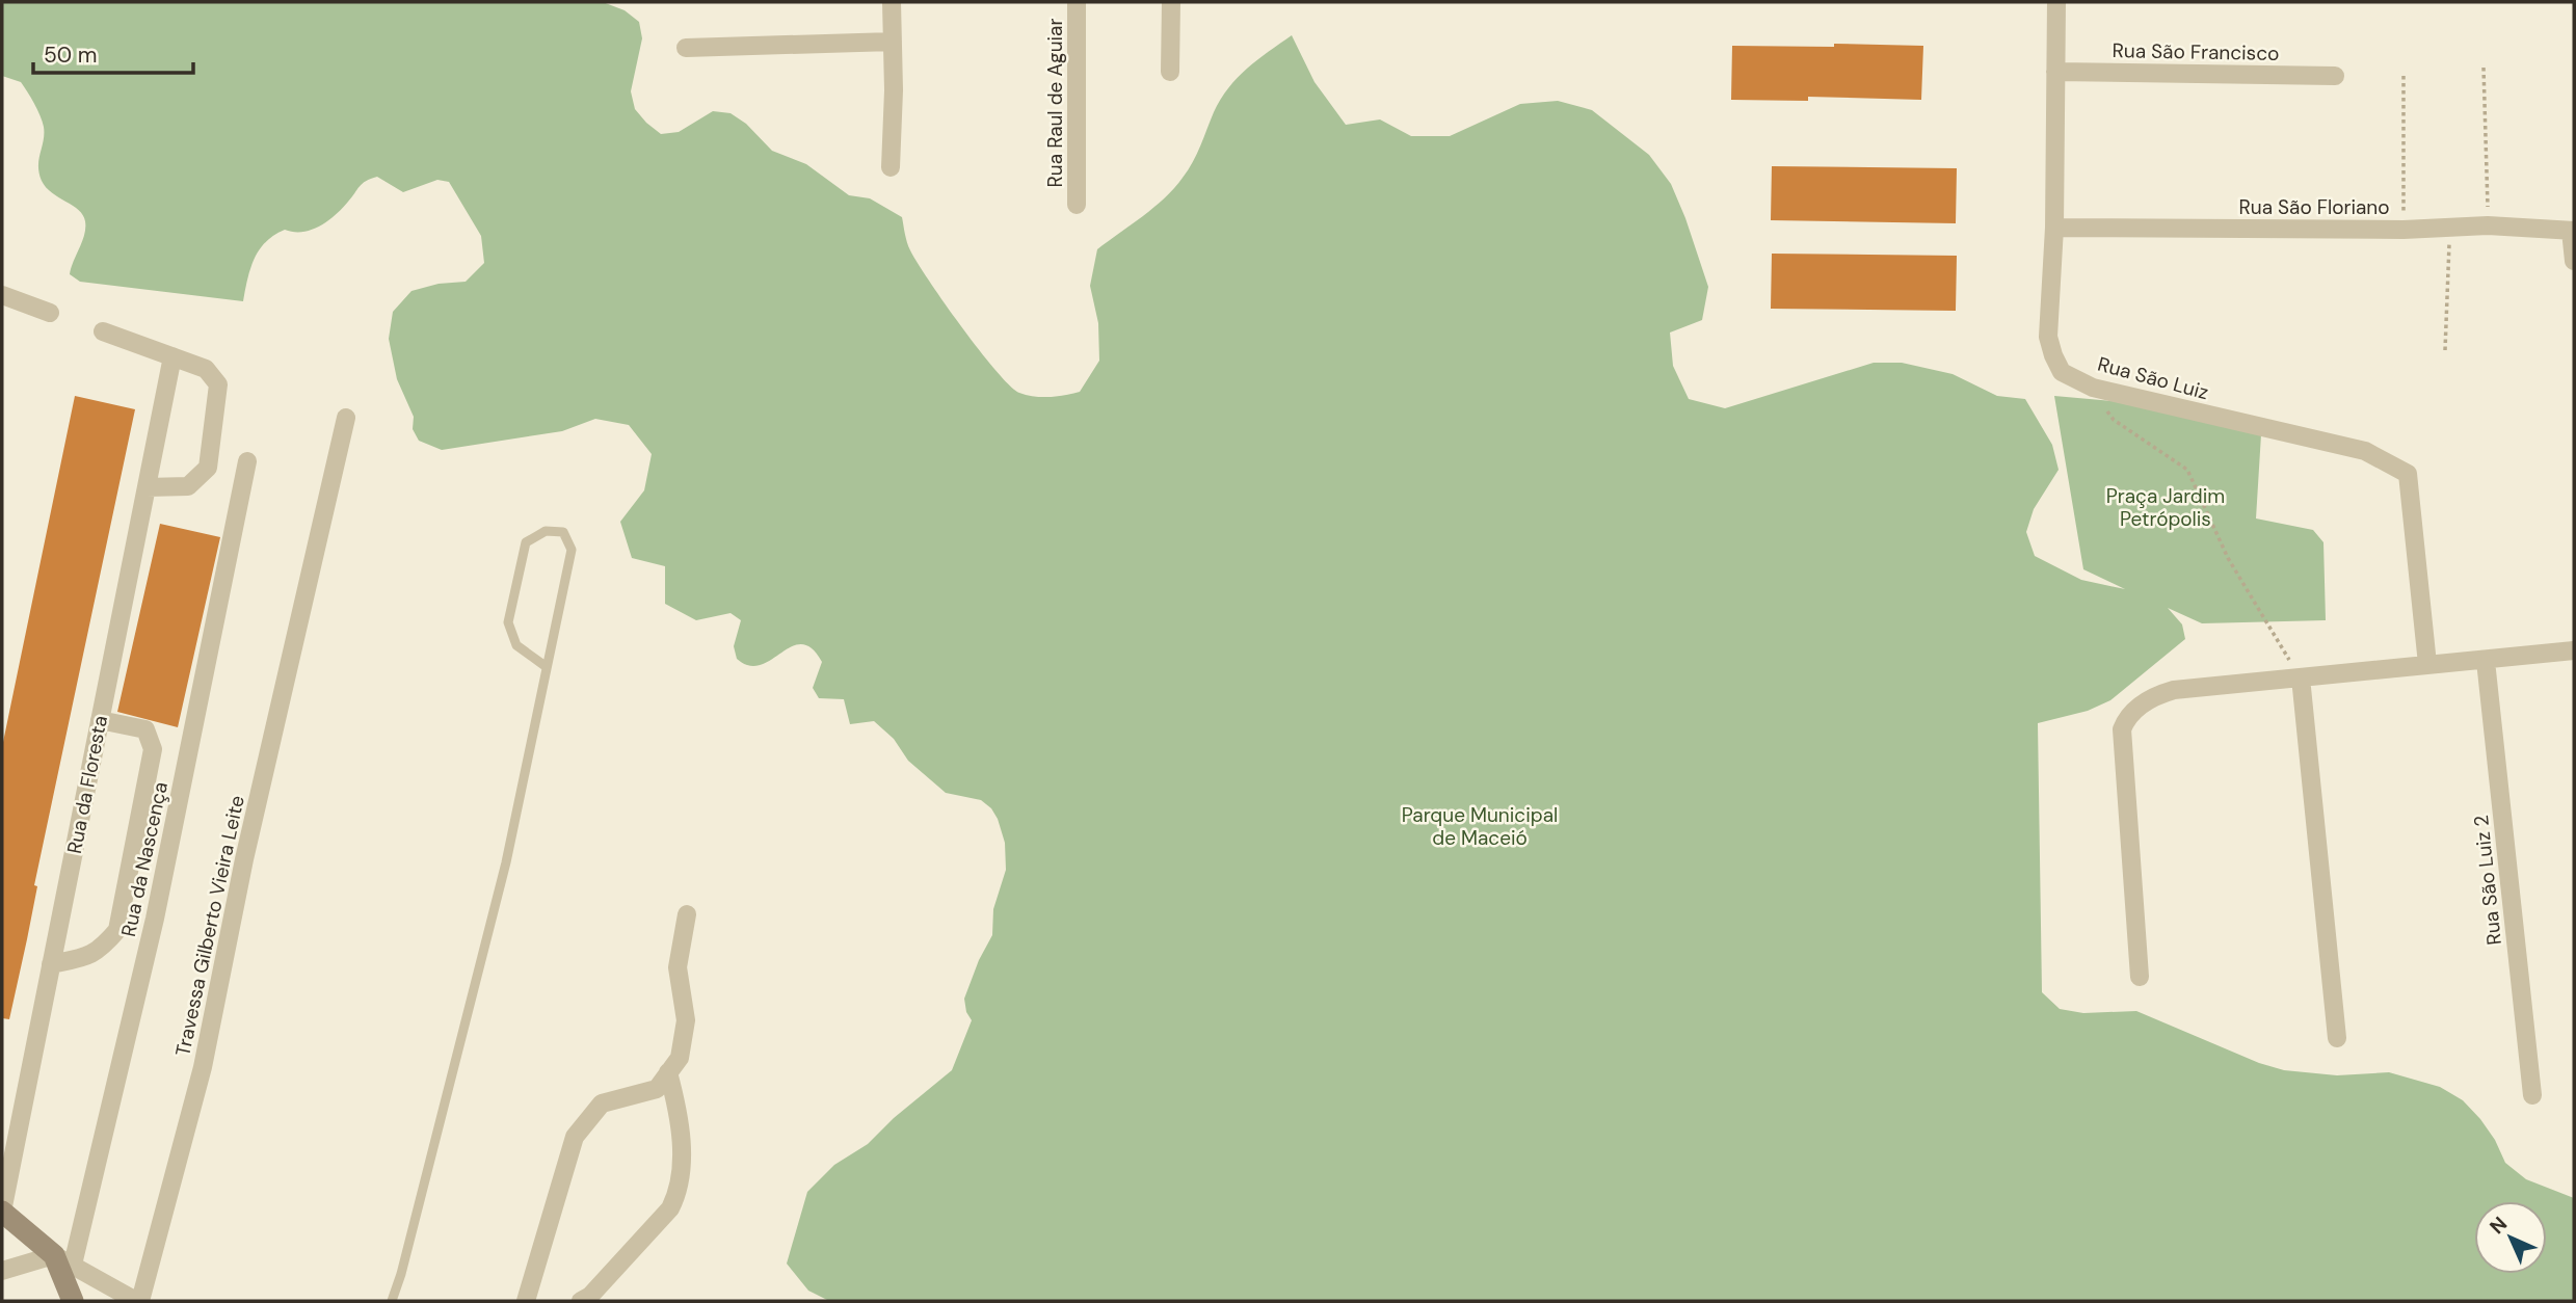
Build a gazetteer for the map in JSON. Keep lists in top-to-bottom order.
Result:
{
  "streets": {
    "street": [
      "Rua São Francisco",
      "Rua Raul de Aguiar",
      "Rua São Floriano",
      "Rua São Luiz",
      "Rua da Floresta",
      "Rua da Nascença",
      "Rua São Luiz 2",
      "Travessa Gilberto Vieira Leite"
    ]
  },
  "crossings": [
    ["Rua São Francisco", "Rua São Luiz"],
    ["Rua São Floriano", "Rua São Luiz"],
    ["Rua da Floresta", "Rua da Nascença"],
    ["Rua da Floresta", "Travessa Gilberto Vieira Leite"]
  ],
  "parks": ["Praça Jardim Petrópolis", "Parque Municipal de Maceió"],
  "scale_bar": "50 m",
  "north": "top left"
}
